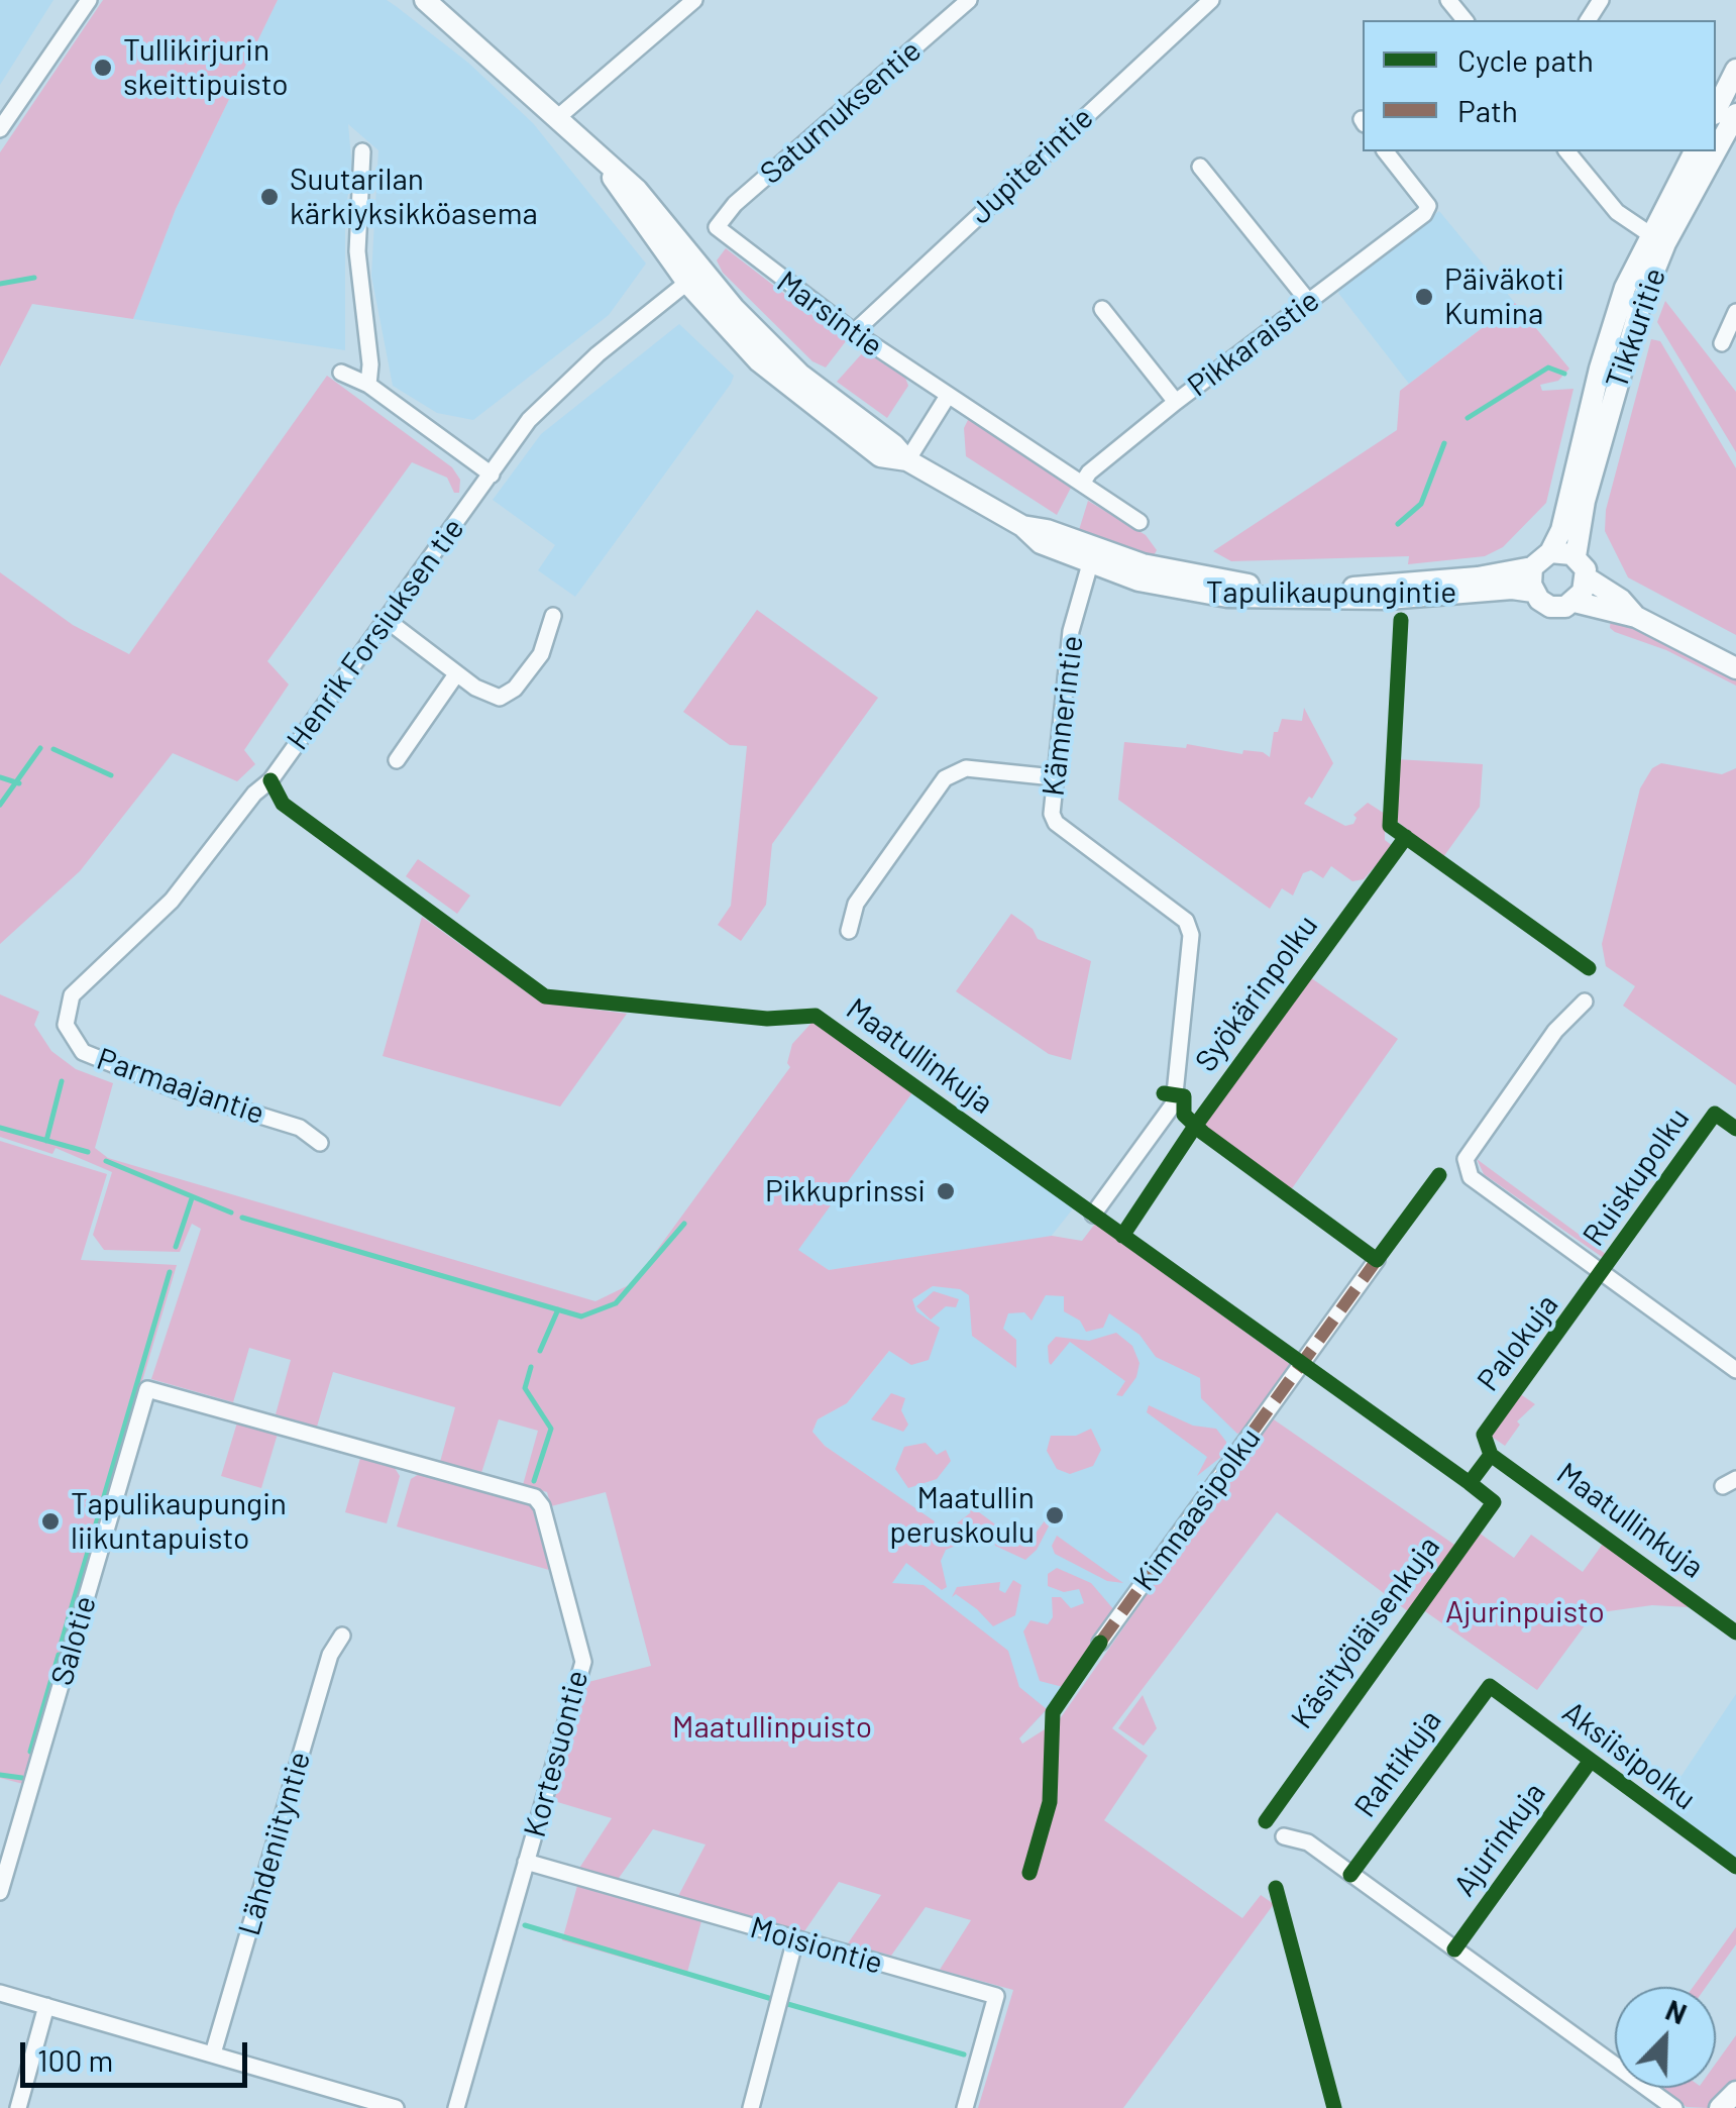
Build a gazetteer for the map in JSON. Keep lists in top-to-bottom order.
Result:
{
  "streets": {
    "main road": ["Tikkuritie", "Tapulikaupungintie"],
    "street": [
      "Saturnuksentie",
      "Jupiterintie",
      "Marsintie",
      "Pikkaraistie",
      "Henrik Forsiuksen tie",
      "Kämnerintie",
      "Parmaajantie",
      "Kimnaasipolku",
      "Salotie",
      "Kortesuontie",
      "Lähdeniityntie",
      "Moisiontie"
    ],
    "cycle path": [
      "Syökärinpolku",
      "Maatullinkuja",
      "Ruiskupolku",
      "Käsityöläisenkuja",
      "Aksiisipolku"
    ]
  },
  "crossings": [
    ["Saturnuksentie", "Marsintie"],
    ["Jupiterintie", "Marsintie"],
    ["Marsintie", "Pikkaraistie"],
    ["Tikkuritie", "Tapulikaupungintie"],
    ["Tapulikaupungintie", "Henrik Forsiuksen tie"],
    ["Tapulikaupungintie", "Kämnerintie"],
    ["Henrik Forsiuksen tie", "Parmaajantie"],
    ["Salotie", "Kortesuontie"],
    ["Kortesuontie", "Moisiontie"]
  ],
  "parks": ["Ajurinpuisto", "Maatullinpuisto"],
  "places": [
    "Tullikirjurin skeittipuisto",
    "Suutarilan kärkiyksikköasema",
    "Päiväkoti Kumina",
    "Pikkuprinssi",
    "Maatullin peruskoulu",
    "Tapulikaupungin liikuntapuisto"
  ],
  "legend": ["Cycle path", "Path"],
  "scale_bar": "100 m",
  "north": "top right"
}
